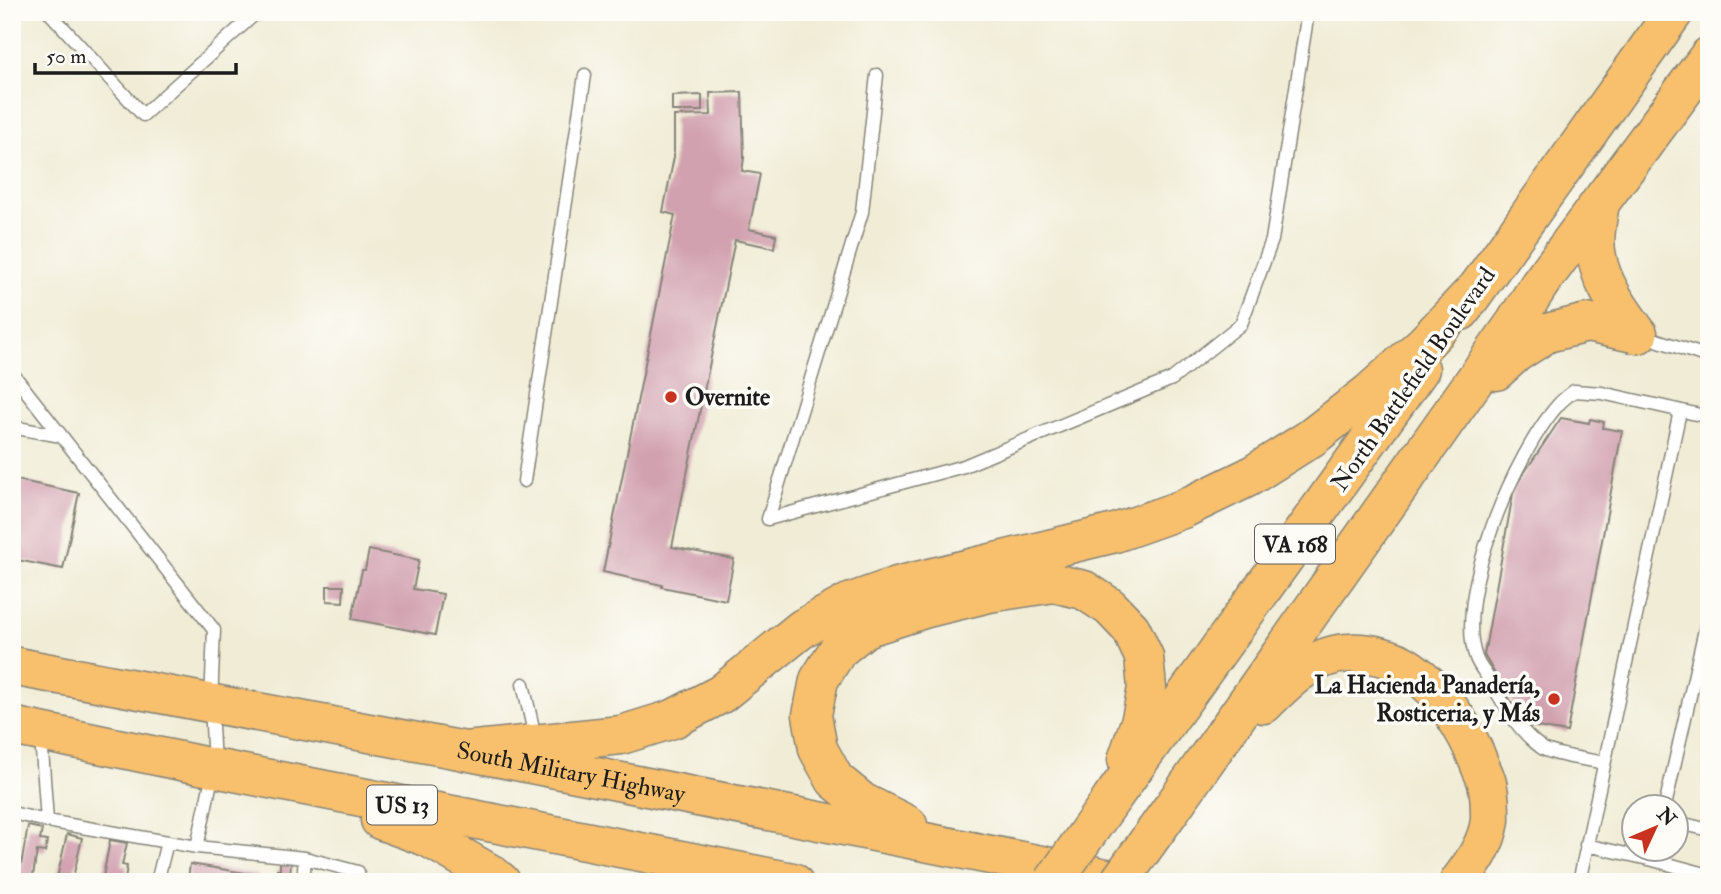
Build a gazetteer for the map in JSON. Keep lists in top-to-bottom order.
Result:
{
  "streets": {
    "main road": [
      "North Battlefield Boulevard",
      "VA 168",
      "South Military Highway",
      "US 13"
    ]
  },
  "places": ["Overnite", "La Hacienda Panadería, Rosticeria, y Más"],
  "scale_bar": "50 m",
  "north": "top right"
}
